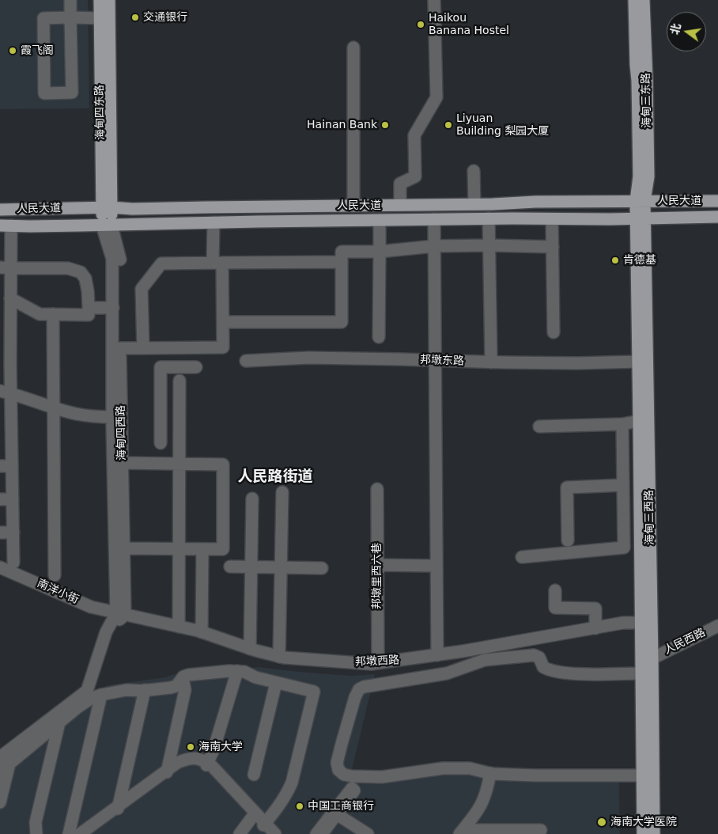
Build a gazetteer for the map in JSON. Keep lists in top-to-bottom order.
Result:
{
  "streets": {
    "main road": [
      "海甸三东路",
      "海甸四东路",
      "人民大道",
      "海甸三西路"
    ],
    "street": [
      "邦墩东路",
      "海甸四西路",
      "邦墩里西六巷",
      "南洋小街",
      "人民西路",
      "邦墩西路"
    ]
  },
  "crossings": [
    ["海甸三东路", "人民大道"],
    ["海甸三东路", "海甸三西路"],
    ["海甸四东路", "人民大道"],
    ["海甸四东路", "海甸四西路"],
    ["人民大道", "海甸四西路"],
    ["人民大道", "海甸三西路"],
    ["邦墩东路", "海甸三西路"],
    ["海甸四西路", "南洋小街"],
    ["海甸四西路", "邦墩西路"],
    ["海甸三西路", "人民西路"],
    ["海甸三西路", "邦墩西路"],
    ["邦墩里西六巷", "邦墩西路"],
    ["南洋小街", "邦墩西路"]
  ],
  "districts": ["人民路街道"],
  "places": [
    "交通银行",
    "Haikou Banana Hostel",
    "霞飞阁",
    "Hainan Bank",
    "Liyuan Building 梨园大厦",
    "肯德基",
    "海南大学",
    "中国工商银行",
    "海南大学医院"
  ],
  "north": "left"
}
